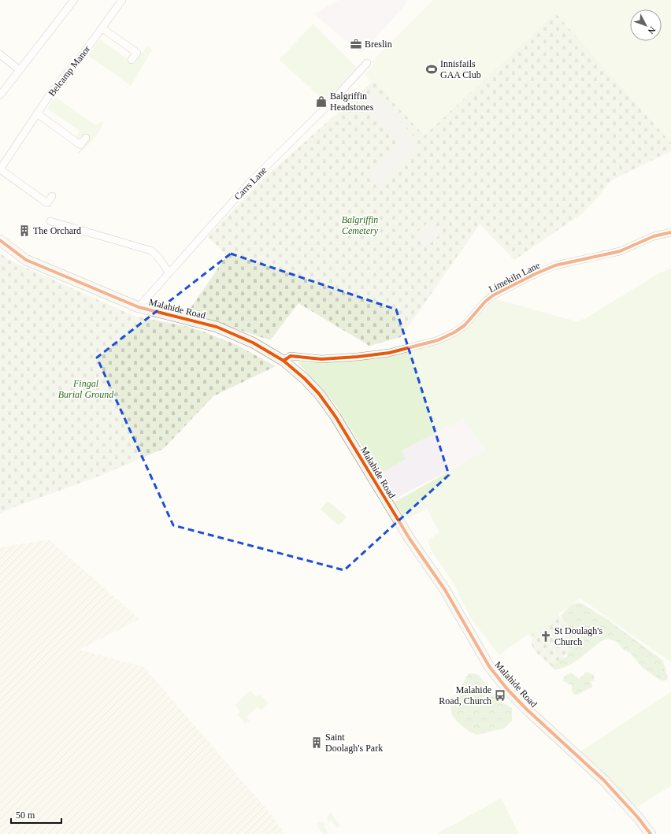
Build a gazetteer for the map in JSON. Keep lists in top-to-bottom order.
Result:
{
  "streets": {
    "main road": ["Malahide Road"],
    "street": ["Belcamp Manor", "Carrs Lane", "Limekiln Lane"]
  },
  "crossings": [
    ["Carrs Lane", "Malahide Road"],
    ["Limekiln Lane", "Malahide Road"]
  ],
  "parks": ["Balgriffin Cemetery", "Fingal Burial Ground"],
  "places": {
    "office": ["Breslin"],
    "sports": ["Innisfails GAA Club"],
    "shop": ["Balgriffin Headstones"],
    "building": ["The Orchard", "Saint Doolagh's Park"],
    "church": ["St Doulagh's Church"],
    "bus stop": ["Malahide Road, Church"]
  },
  "scale_bar": "50 m",
  "north": "bottom right"
}
